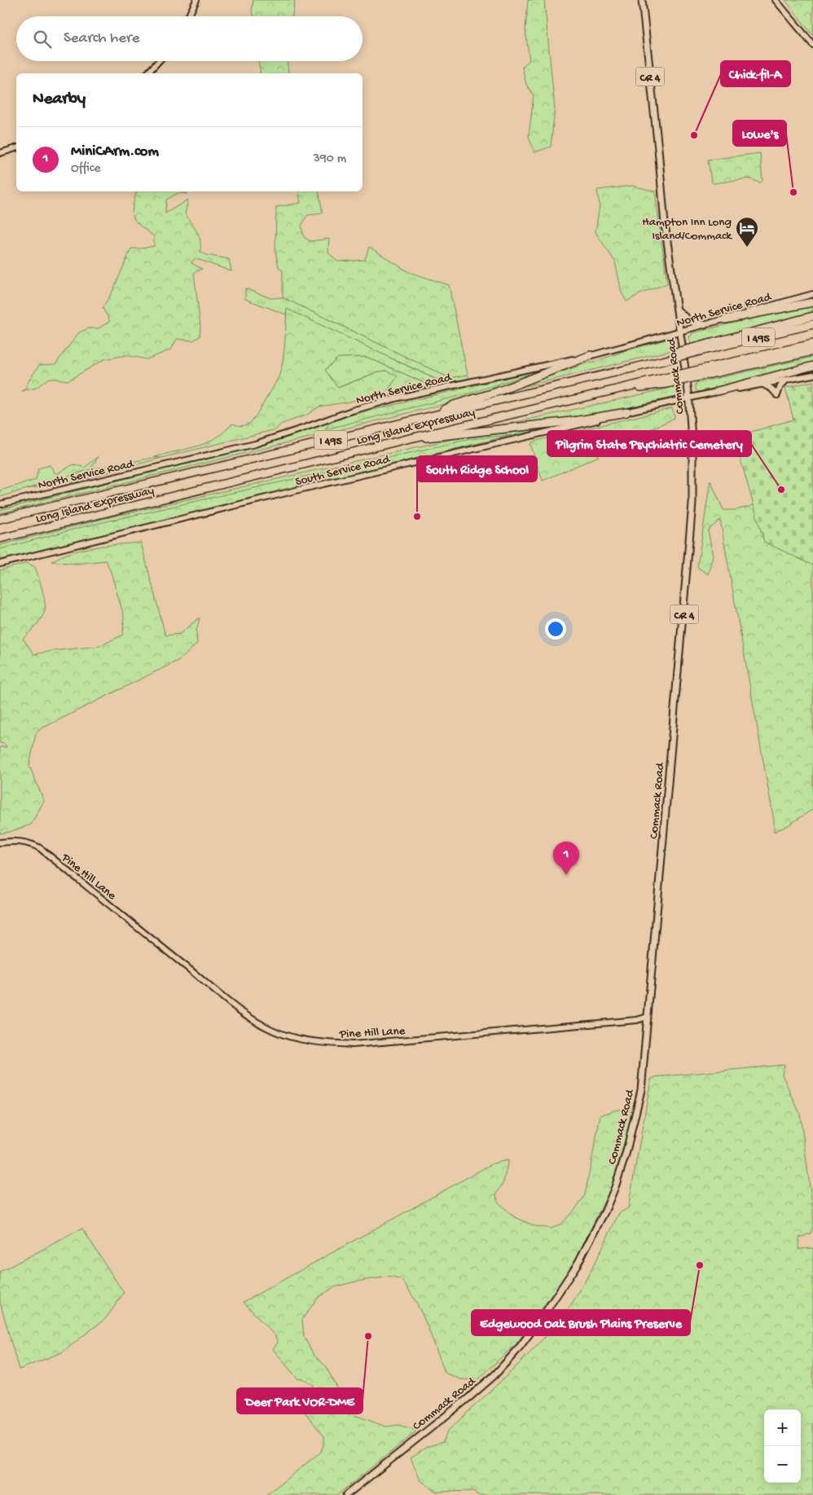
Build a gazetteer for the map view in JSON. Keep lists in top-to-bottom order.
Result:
{
  "streets": {
    "highway": ["I 495", "Long Island Expressway"],
    "main road": [
      "CR 4",
      "North Service Road",
      "Commack Road",
      "South Service Road",
      "Pine Hill Lane"
    ]
  },
  "crossings": [
    ["North Service Road", "Commack Road"],
    ["I 495", "Long Island Expressway"],
    ["Commack Road", "South Service Road"],
    ["Commack Road", "Pine Hill Lane"]
  ],
  "places": {
    "other": [
      "Chick-fil-A",
      "Lowe's",
      "Pilgrim State Psychiatric Cemetery",
      "South Ridge School",
      "Edgewood Oak Brush Plains Preserve",
      "Deer Park VOR-DME"
    ],
    "hotel": ["Hampton Inn Long Island/Commack"]
  },
  "page": {
    "search": "Search here",
    "heading": "Nearby",
    "list": [
      {
        "mark": "1",
        "name": "MiniCArm.com",
        "note": "Office",
        "value": "390 m"
      }
    ],
    "pins": "1",
    "map_buttons": ["+", "−"]
  }
}
